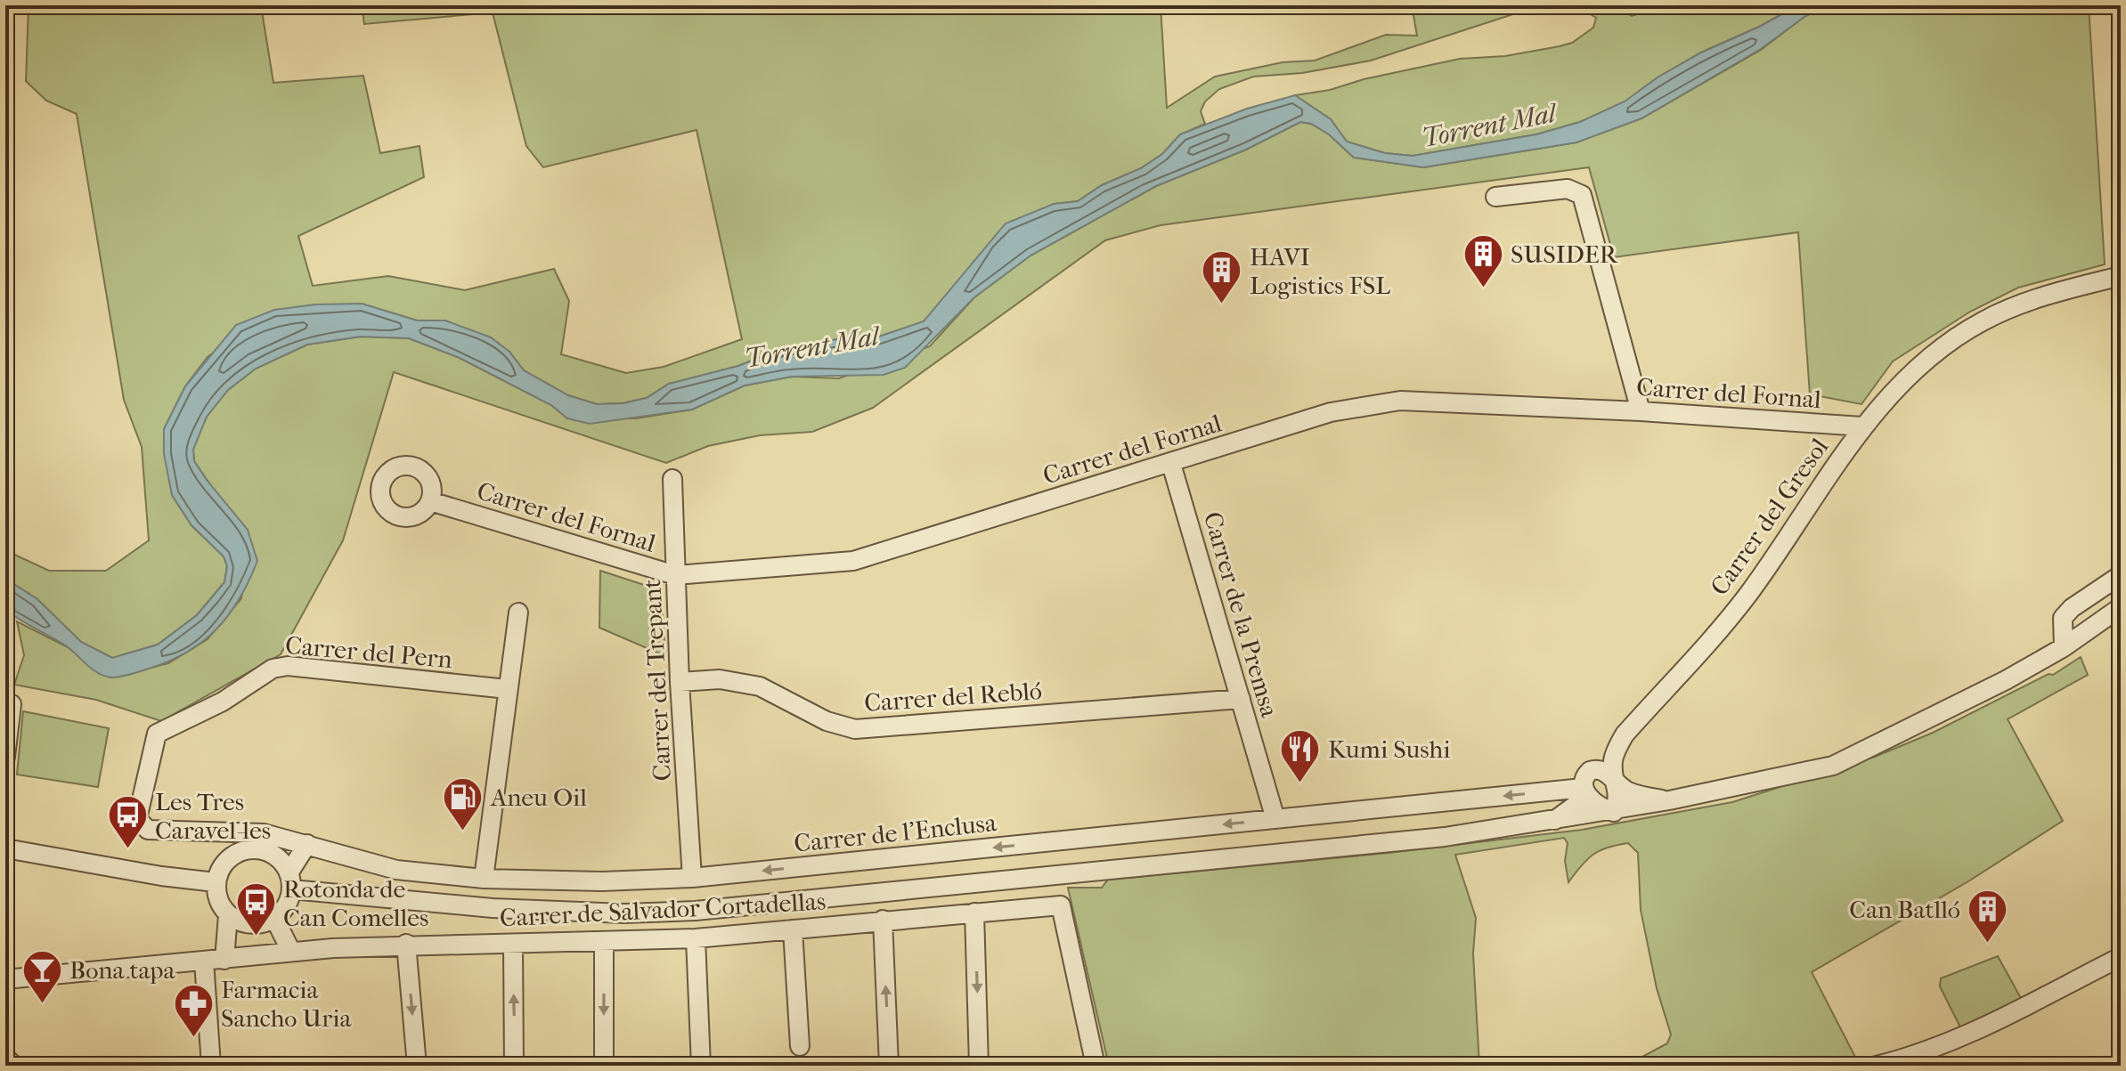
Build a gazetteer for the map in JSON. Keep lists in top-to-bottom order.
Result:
{
  "streets": {
    "street": [
      "Carrer del Fornal",
      "Carrer del Gresol",
      "Carrer de la Premsa",
      "Carrer del Pern",
      "Carrer del Trepant",
      "Carrer del Rebló",
      "Carrer de l'Enclusa",
      "Carrer de Salvador Cortadellas"
    ]
  },
  "crossings": [
    ["Carrer del Fornal", "Carrer del Gresol"],
    ["Carrer del Fornal", "Carrer de la Premsa"],
    ["Carrer del Fornal", "Carrer del Trepant"],
    ["Carrer del Gresol", "Carrer de l'Enclusa"],
    ["Carrer de la Premsa", "Carrer del Rebló"],
    ["Carrer de la Premsa", "Carrer de l'Enclusa"],
    ["Carrer del Pern", "Carrer de l'Enclusa"],
    ["Carrer del Trepant", "Carrer del Rebló"],
    ["Carrer del Trepant", "Carrer de l'Enclusa"]
  ],
  "water": ["Torrent Mal"],
  "places": {
    "building": ["SUSIDER", "HAVI Logistics FSL", "Can Batlló"],
    "restaurant": ["Kumi Sushi"],
    "fuel station": ["Aneu Oil"],
    "bus stop": ["Les Tres Caravel-les", "Rotonda de Can Comelles"],
    "bar": ["Bona tapa"],
    "pharmacy": ["Farmacia Sancho Uria"]
  }
}
